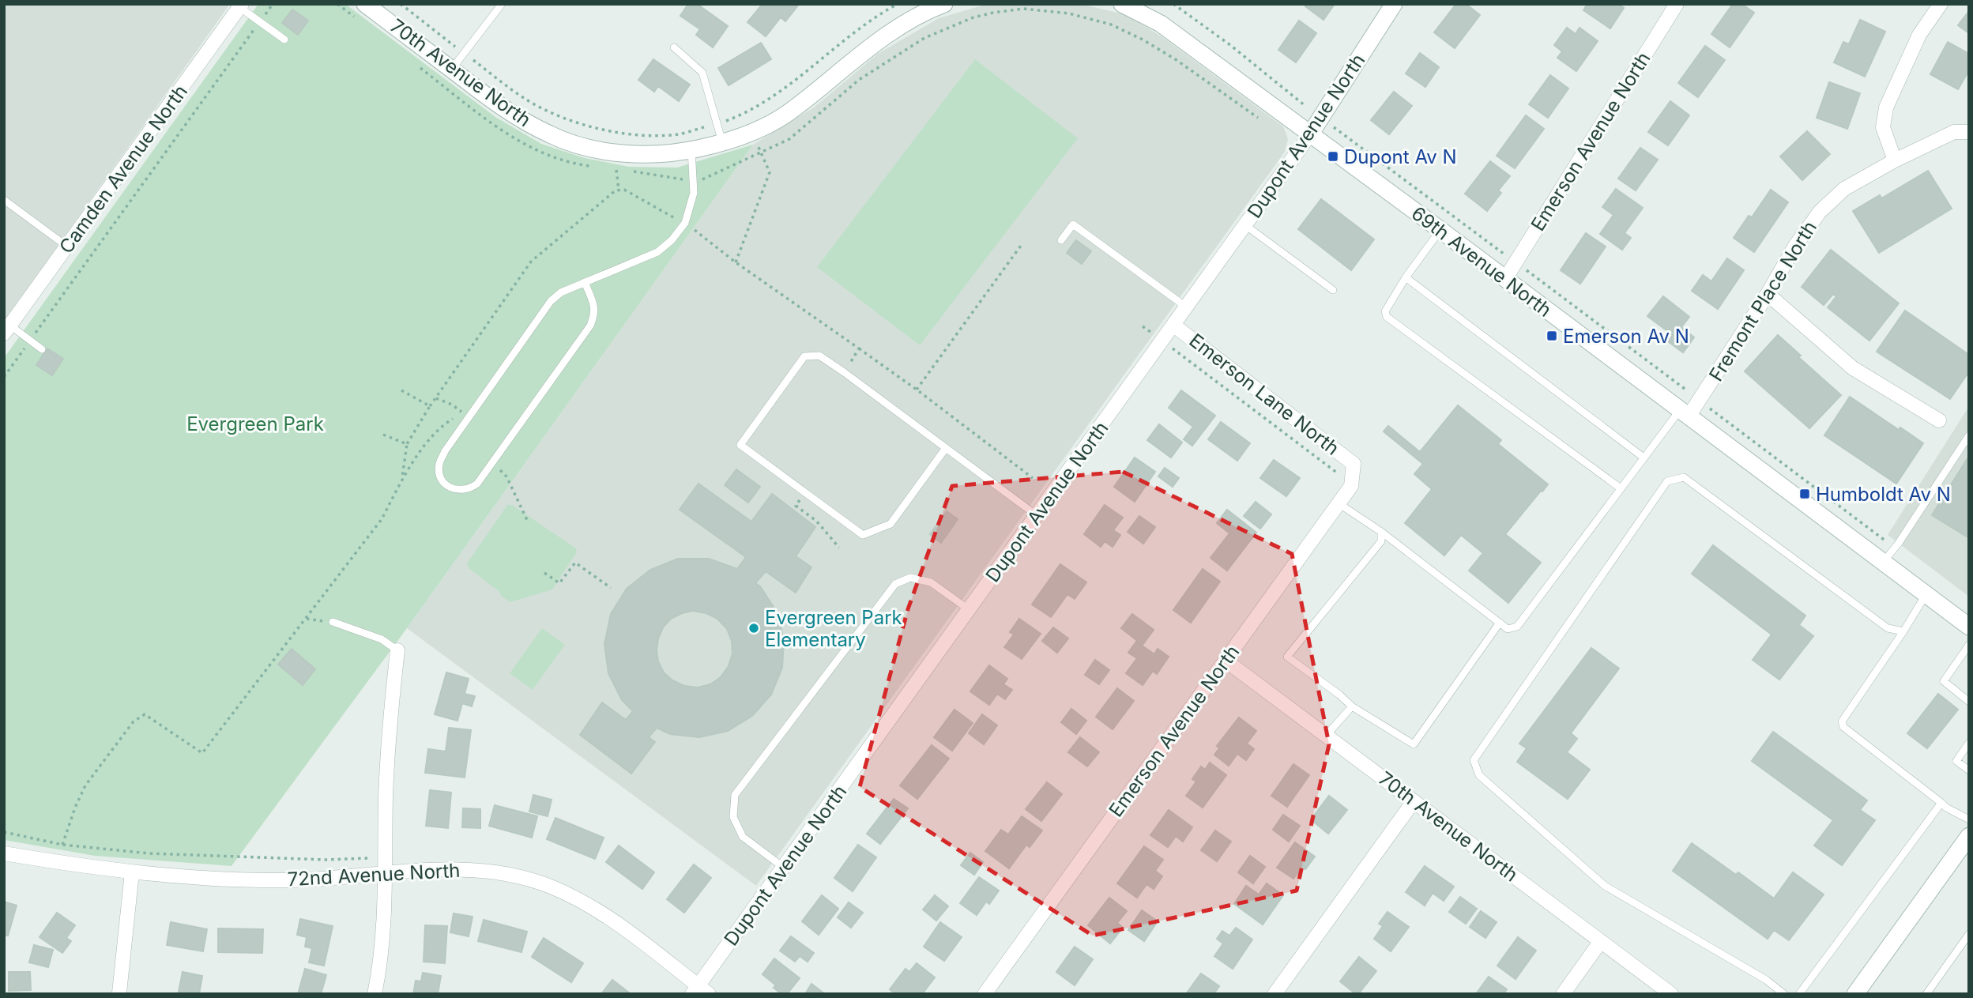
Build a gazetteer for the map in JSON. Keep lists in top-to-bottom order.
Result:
{
  "streets": {
    "street": [
      "70th Avenue North",
      "Dupont Avenue North",
      "Emerson Avenue North",
      "Camden Avenue North",
      "69th Avenue North",
      "Fremont Place North",
      "Emerson Lane North",
      "72nd Avenue North"
    ]
  },
  "crossings": [
    ["70th Avenue North", "Emerson Avenue North"],
    ["Dupont Avenue North", "69th Avenue North"],
    ["Dupont Avenue North", "Emerson Lane North"],
    ["Dupont Avenue North", "72nd Avenue North"],
    ["Emerson Avenue North", "69th Avenue North"],
    ["Emerson Avenue North", "Emerson Lane North"],
    ["69th Avenue North", "Fremont Place North"]
  ],
  "parks": ["Evergreen Park"],
  "places": {
    "transit": ["Dupont Av N", "Emerson Av N", "Humboldt Av N"],
    "other": ["Evergreen Park Elementary"]
  }
}
